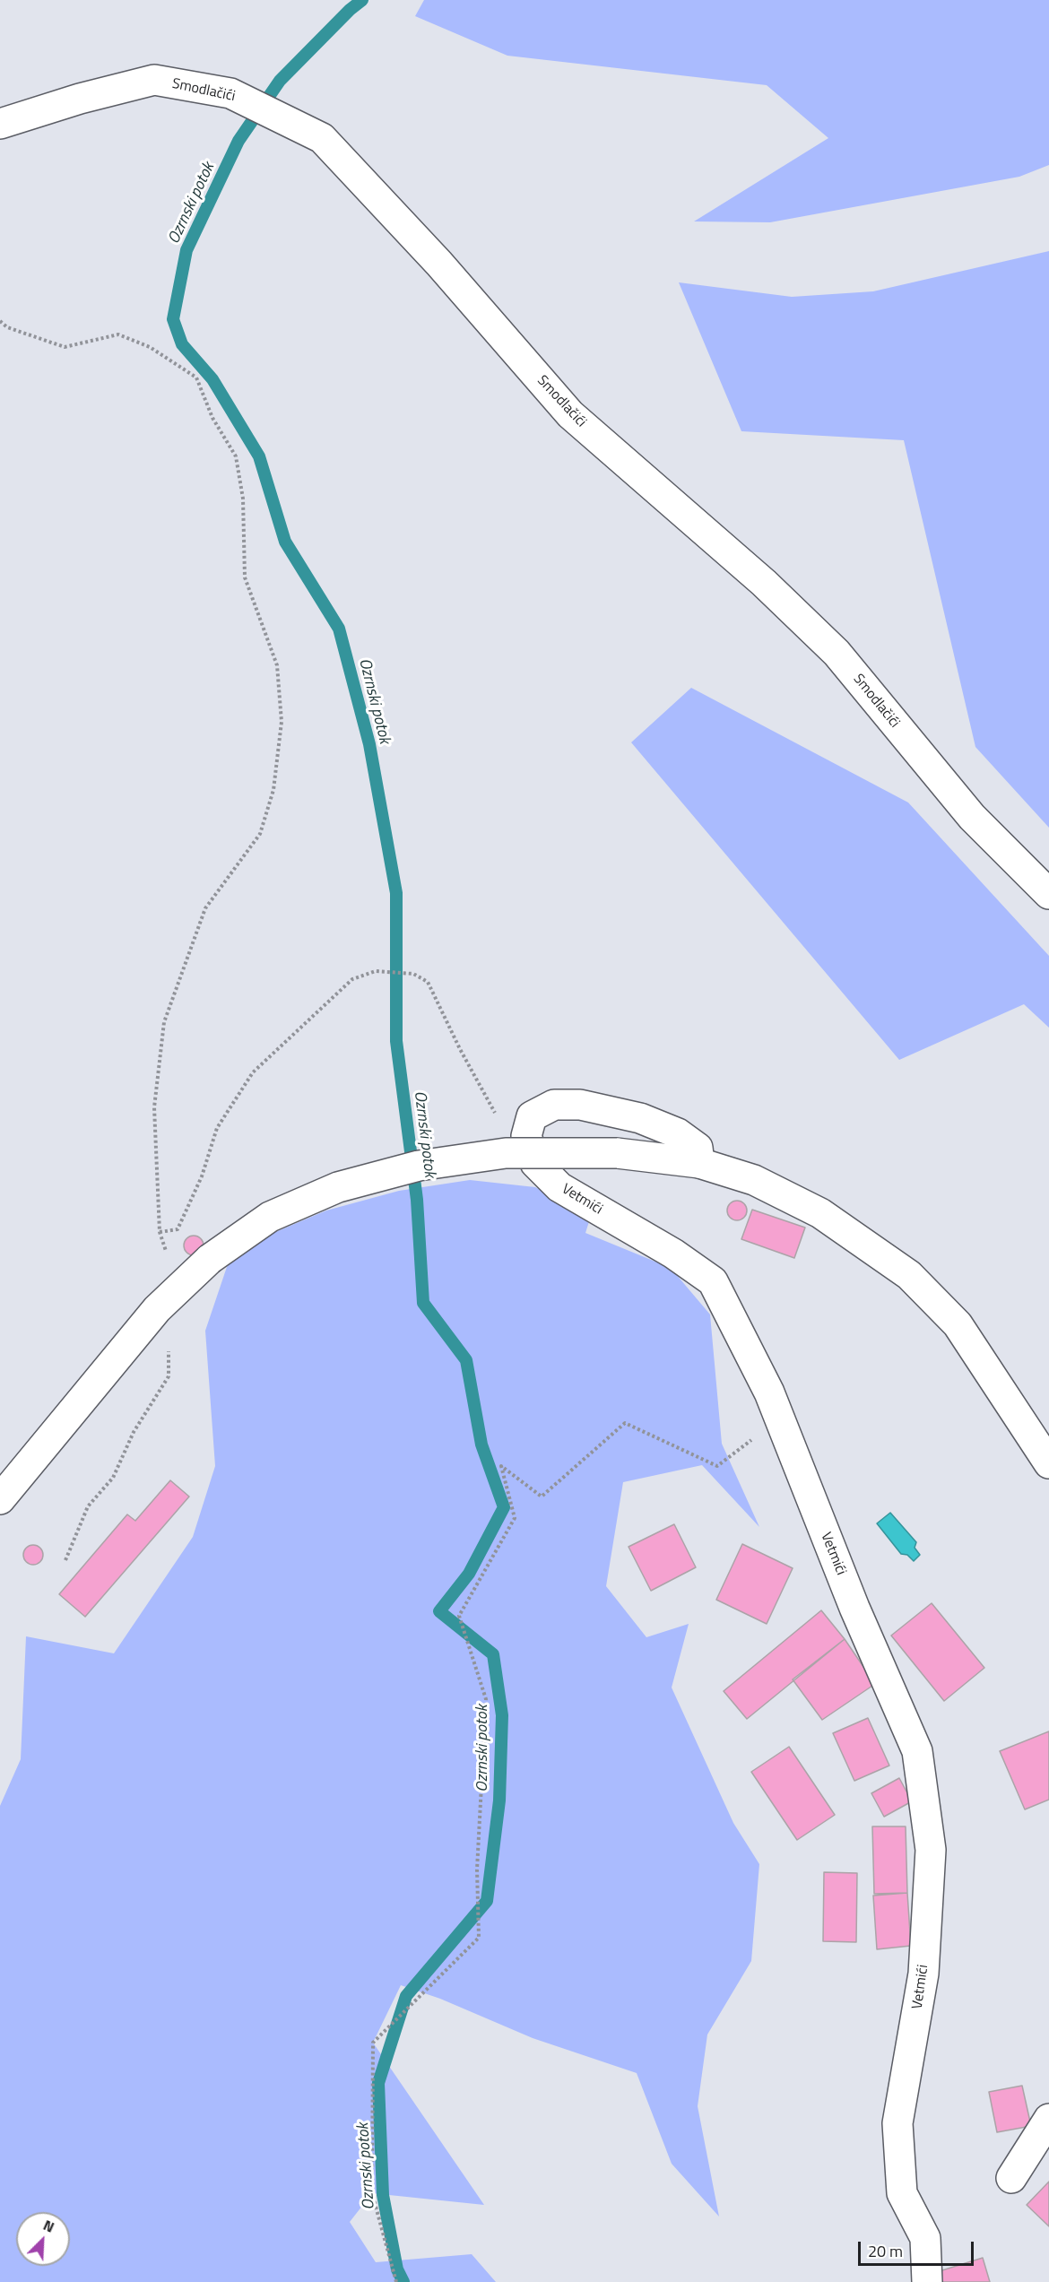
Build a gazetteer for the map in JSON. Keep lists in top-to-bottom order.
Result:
{
  "streets": {
    "street": ["Smodlačići", "Vetmići"]
  },
  "water": ["Ozrnski potok"],
  "scale_bar": "20 m",
  "north": "top right"
}
